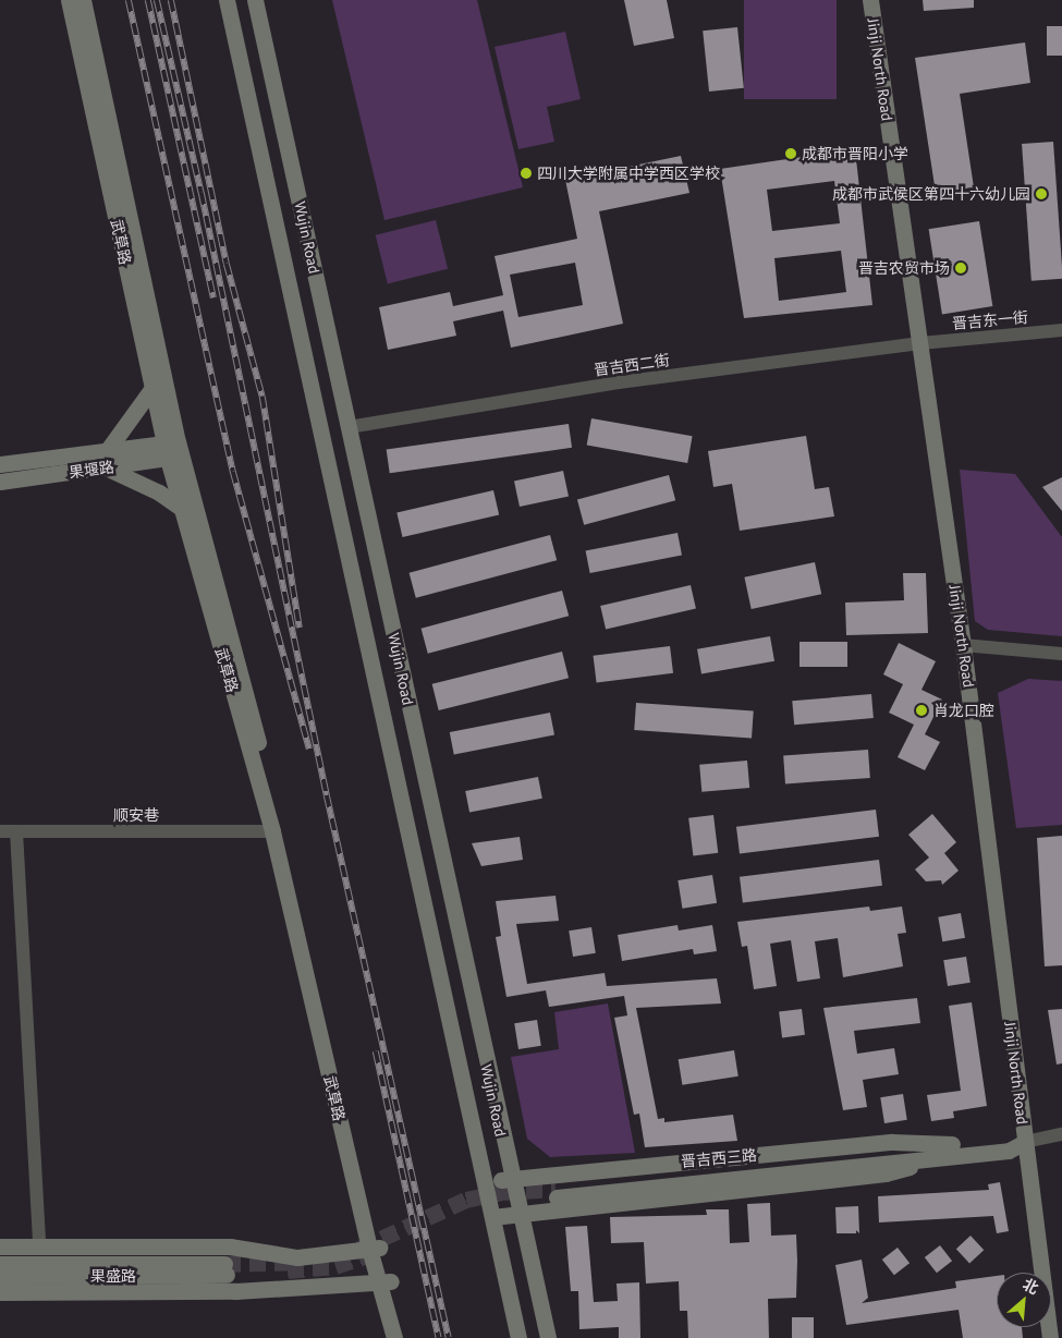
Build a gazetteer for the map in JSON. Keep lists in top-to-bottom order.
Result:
{
  "streets": {
    "street": [
      "Jinji North Road",
      "Wujin Road",
      "武草路",
      "晋吉东一街",
      "晋吉西二街",
      "果堰路",
      "顺安巷",
      "晋吉西三路",
      "果盛路"
    ]
  },
  "crossings": [
    ["Jinji North Road", "晋吉东一街"],
    ["Jinji North Road", "晋吉西二街"],
    ["Jinji North Road", "晋吉西三路"],
    ["Wujin Road", "晋吉西二街"],
    ["Wujin Road", "晋吉西三路"],
    ["武草路", "果堰路"],
    ["武草路", "顺安巷"],
    ["晋吉东一街", "晋吉西二街"]
  ],
  "places": [
    "成都市晋阳小学",
    "四川大学附属中学西区学校",
    "成都市武侯区第四十六幼儿园",
    "晋吉农贸市场",
    "肖龙口腔"
  ],
  "north": "top right"
}
